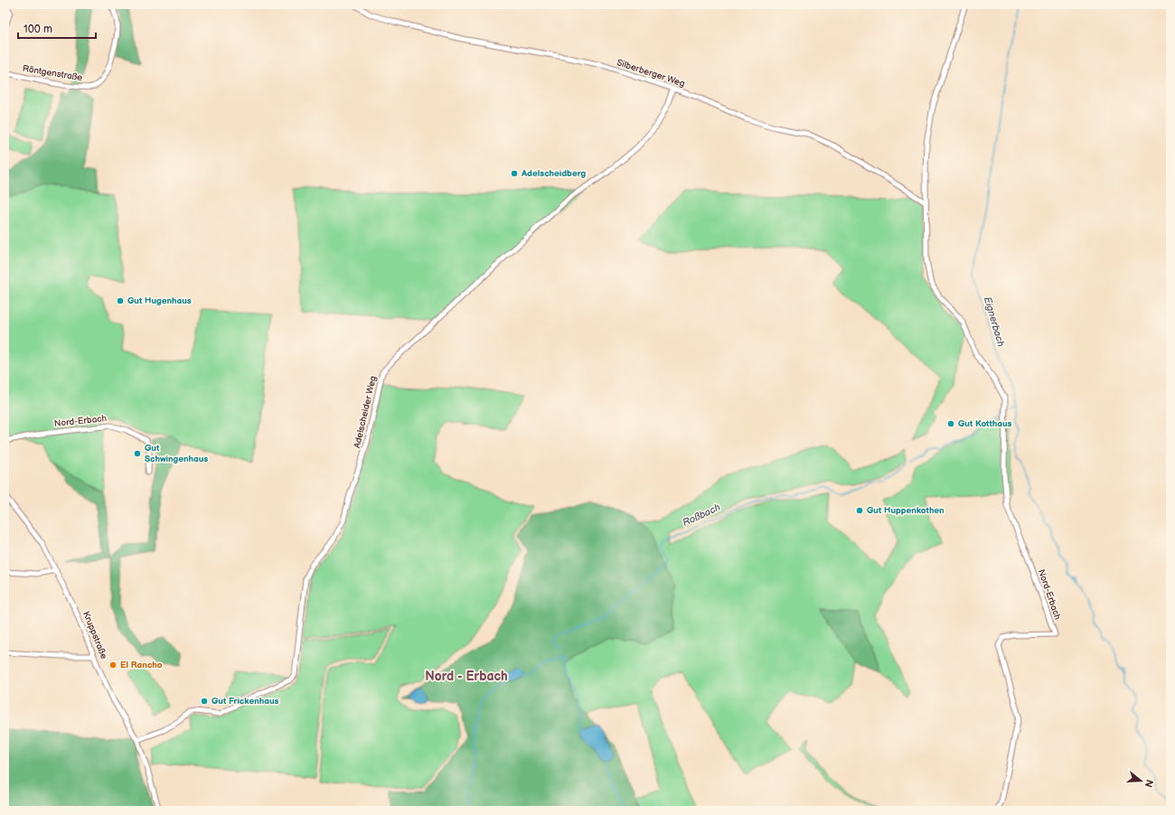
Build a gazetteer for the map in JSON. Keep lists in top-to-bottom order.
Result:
{
  "streets": {
    "street": [
      "Röntgenstraße",
      "Silberberger Weg",
      "Adelscheider Weg",
      "Nord-Erbach",
      "Kruppstraße"
    ]
  },
  "crossings": [
    ["Silberberger Weg", "Adelscheider Weg"],
    ["Silberberger Weg", "Nord-Erbach"],
    ["Adelscheider Weg", "Kruppstraße"]
  ],
  "districts": ["Nord - Erbach"],
  "water": ["Eignerbach", "Roßbach"],
  "places": [
    "Adelscheidberg",
    "Gut Hugenhaus",
    "Gut Kotthaus",
    "Gut Schwingenhaus",
    "Gut Huppenkothen",
    "El Rancho",
    "Gut Frickenhaus"
  ],
  "scale_bar": "100 m",
  "north": "right"
}
